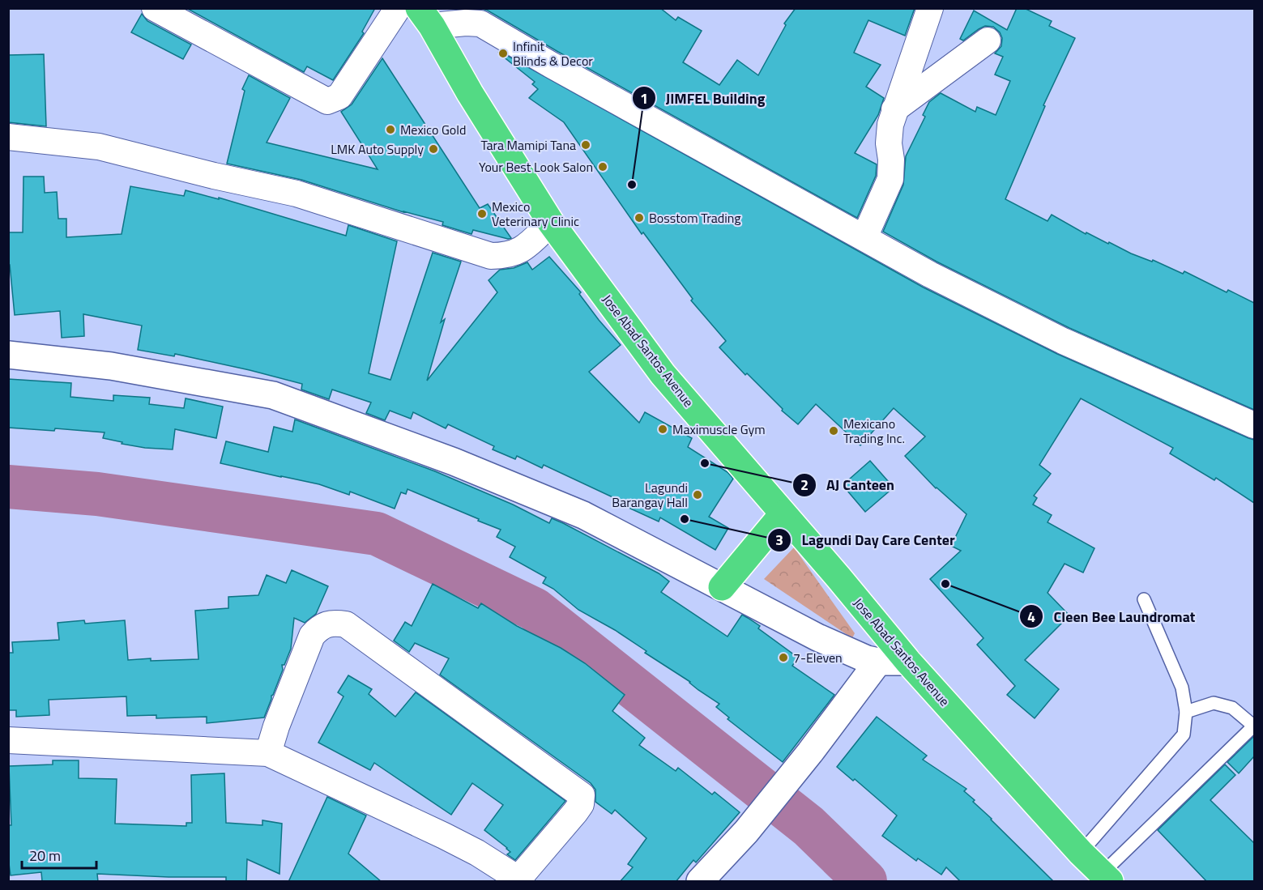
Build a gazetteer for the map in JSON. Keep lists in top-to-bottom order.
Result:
{
  "streets": {
    "highway": ["Jose Abad Santos Avenue"]
  },
  "places": [
    "Infinit Blinds & Decor",
    "Mexico Gold",
    "Tara Mamipi Tana",
    "LMK Auto Supply",
    "Your Best Look Salon",
    "JIMFEL Building",
    "Mexico Veterinary Clinic",
    "Bosstom Trading",
    "Maximuscle Gym",
    "Mexicano Trading Inc.",
    "AJ Canteen",
    "Lagundi Barangay Hall",
    "Lagundi Day Care Center",
    "Cleen Bee Laundromat",
    "7-Eleven"
  ],
  "scale_bar": "20 m"
}
